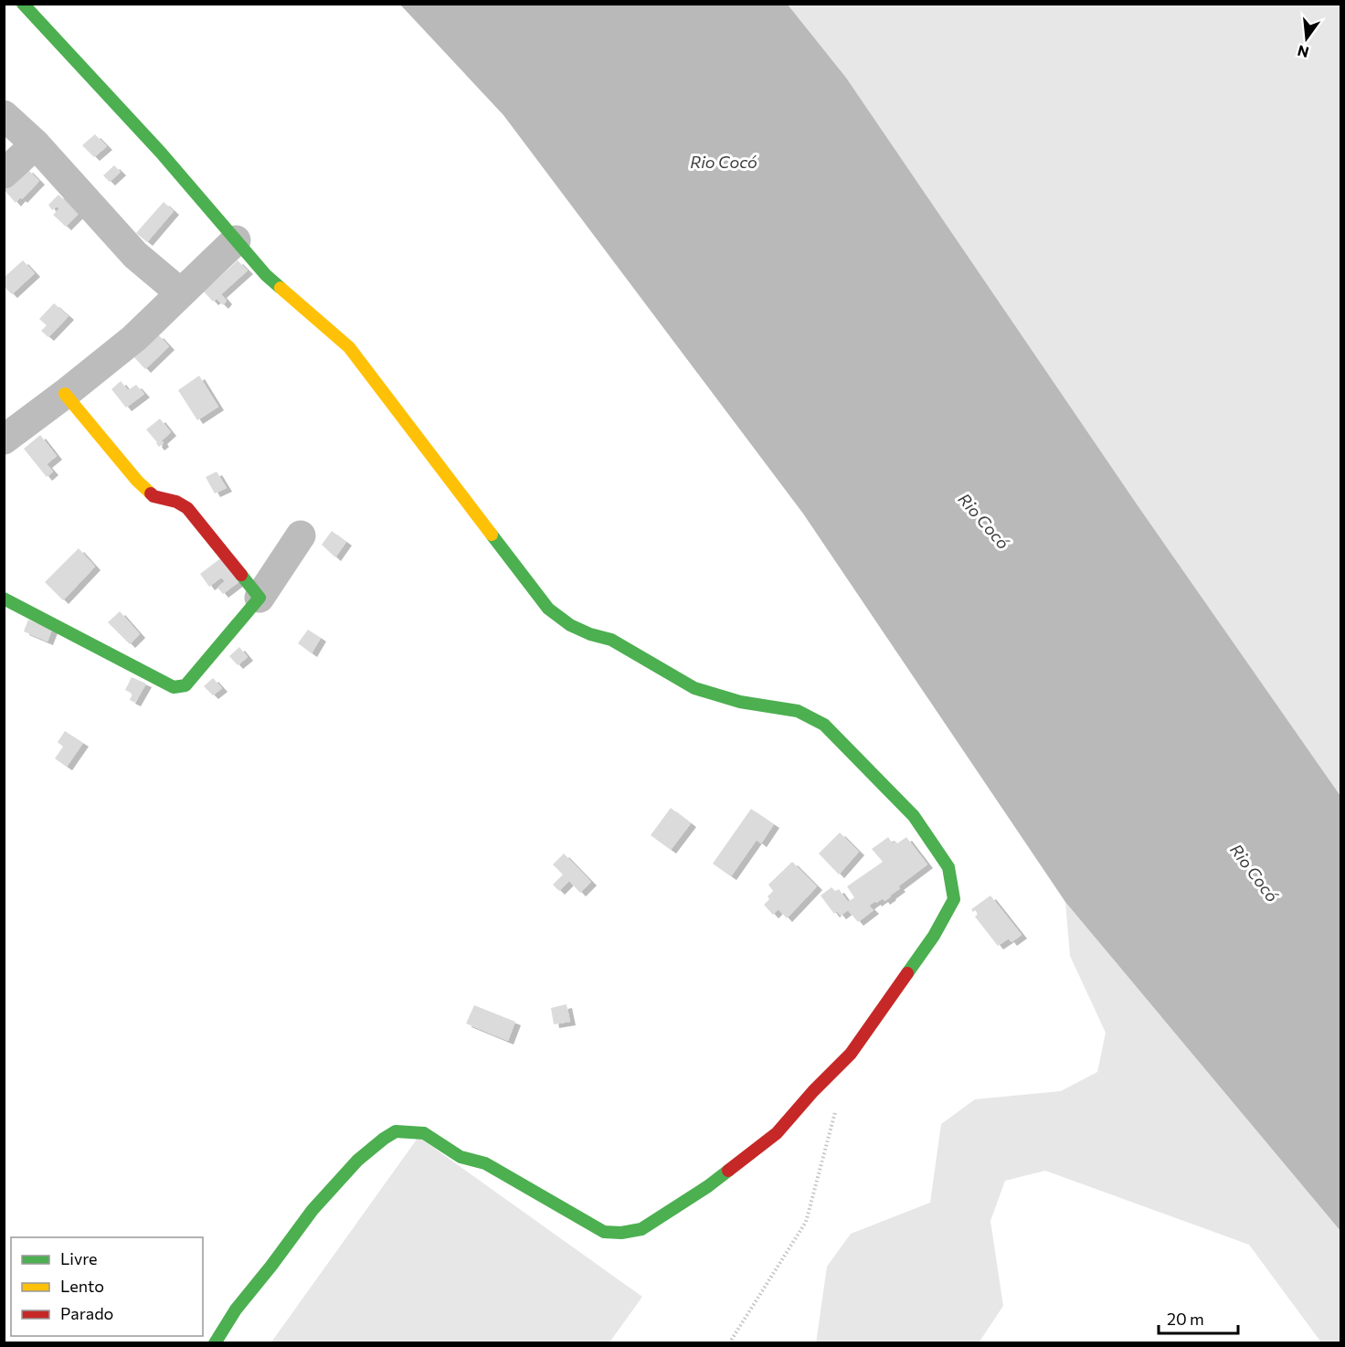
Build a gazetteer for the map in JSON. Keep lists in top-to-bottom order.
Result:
{
  "water": ["Rio Cocó"],
  "legend": ["Livre", "Lento", "Parado"],
  "scale_bar": "20 m",
  "north": "bottom"
}
